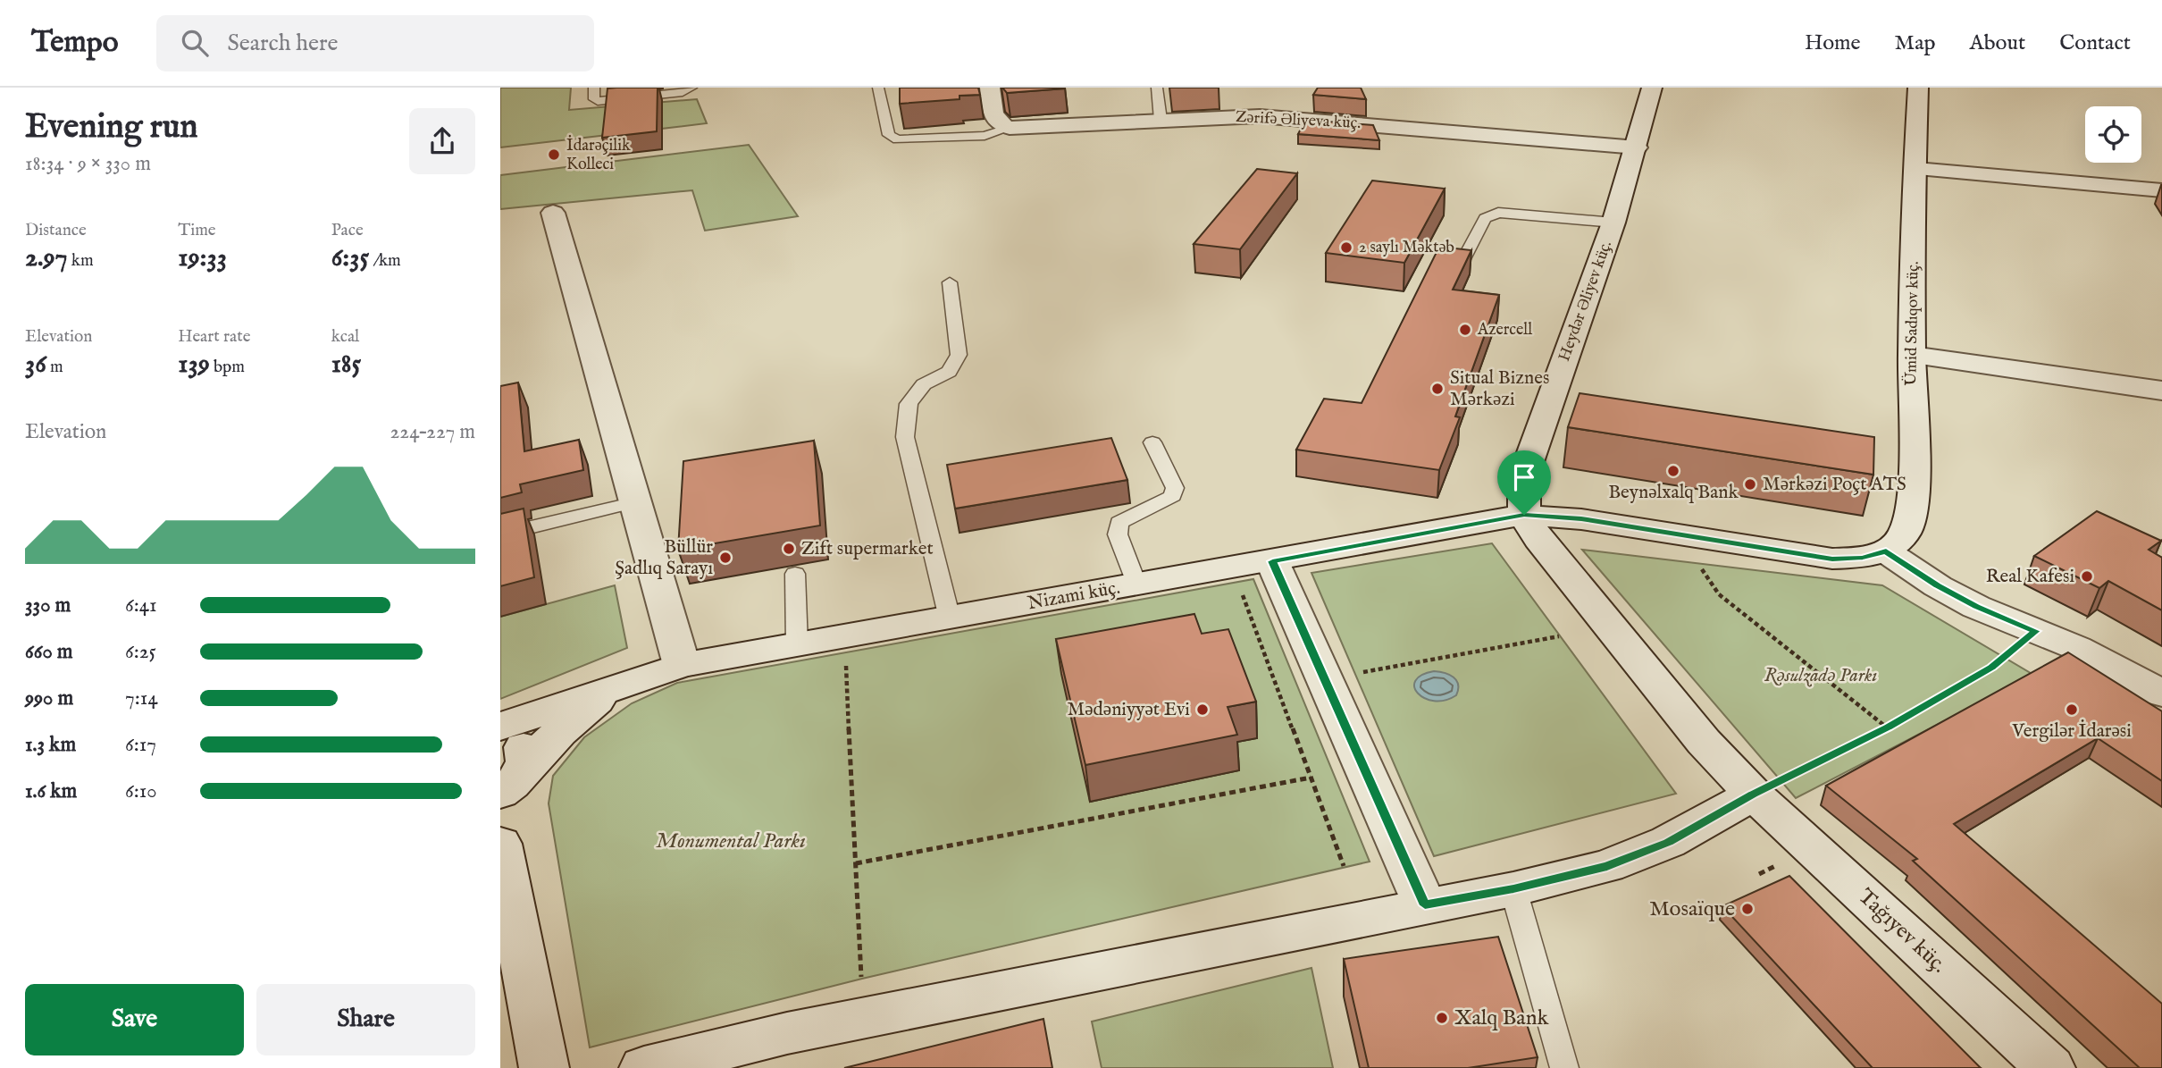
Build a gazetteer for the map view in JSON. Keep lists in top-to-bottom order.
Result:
{
  "streets": {
    "street": [
      "Zərifə Əliyeva küç.",
      "Heydər Əliyev küç.",
      "Ümid Sadıqov küç.",
      "Nizami küç.",
      "Tağıyev küç."
    ]
  },
  "crossings": [
    ["Zərifə Əliyeva küç.", "Heydər Əliyev küç."],
    ["Heydər Əliyev küç.", "Nizami küç."],
    ["Heydər Əliyev küç.", "Tağıyev küç."],
    ["Ümid Sadıqov küç.", "Nizami küç."],
    ["Nizami küç.", "Tağıyev küç."]
  ],
  "parks": ["Rəsulzadə Parkı", "Monumental Parkı"],
  "places": [
    "İdarəçilik Kolleci",
    "2 saylı Məktəb",
    "Azercell",
    "Situal Biznes Mərkəzi",
    "Beynəlxalq Bank",
    "Mərkəzi Poçt ATS",
    "Zift supermarket",
    "Büllür Şadlıq Sarayı",
    "Real Kafesi",
    "Mədəniyyət Evi",
    "Vergilər İdarəsi",
    "Mosaïque",
    "Xalq Bank"
  ],
  "page": {
    "header": "Tempo",
    "search": "Search here",
    "nav": [
      "Home",
      "Map",
      "About",
      "Contact"
    ],
    "heading": ["Evening run", "18:34 · 9 × 330 m"],
    "stats": [
      ["Distance", "2.97 km"],
      ["Time", "19:33"],
      ["Pace", "6:35 /km"],
      ["Elevation", "36 m"],
      ["Heart rate", "139 bpm"],
      ["kcal", "185"]
    ],
    "chart": ["Elevation", "224–227 m"],
    "list": [
      {
        "name": "330 m",
        "note": "6:41"
      },
      {
        "name": "660 m",
        "note": "6:25"
      },
      {
        "name": "990 m",
        "note": "7:14"
      },
      {
        "name": "1.3 km",
        "note": "6:17"
      },
      {
        "name": "1.6 km",
        "note": "6:10"
      }
    ],
    "buttons": ["Save", "Share"]
  }
}
